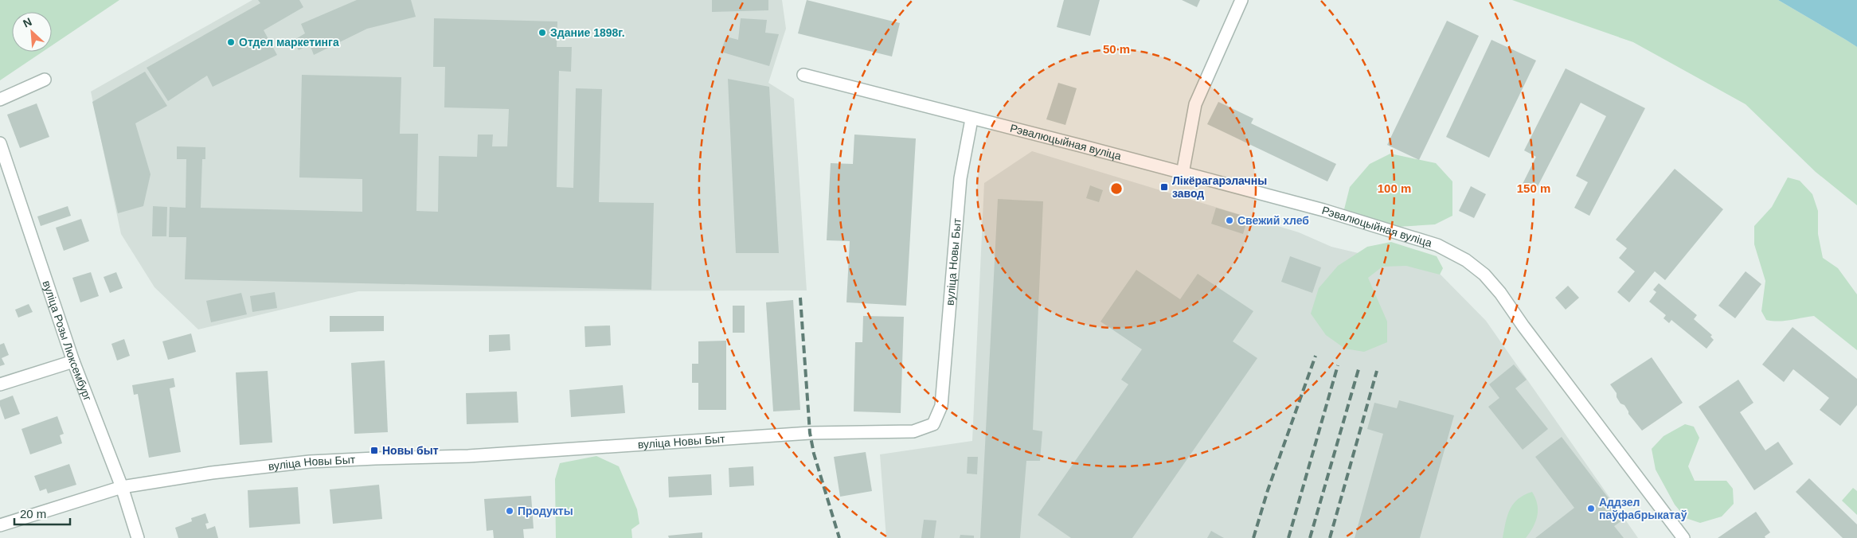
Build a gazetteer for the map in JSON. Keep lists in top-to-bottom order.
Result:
{
  "streets": {
    "street": ["Рэвалюцыйная вуліца", "вуліца Новы Быт", "вуліца Розы Люксембург"]
  },
  "crossings": [
    ["Рэвалюцыйная вуліца", "вуліца Новы Быт"],
    ["вуліца Новы Быт", "вуліца Розы Люксембург"]
  ],
  "places": {
    "other": [
      "Здание 1898г.",
      "Отдел маркетинга",
      "Свежий хлеб",
      "Аддзел паўфабрыкатаў",
      "Продукты"
    ],
    "transit": ["Лікёрагарэлачны завод", "Новы быт"]
  },
  "scale_bar": "20 m",
  "north": "top left",
  "rings": ["50 m", "100 m", "150 m"]
}
